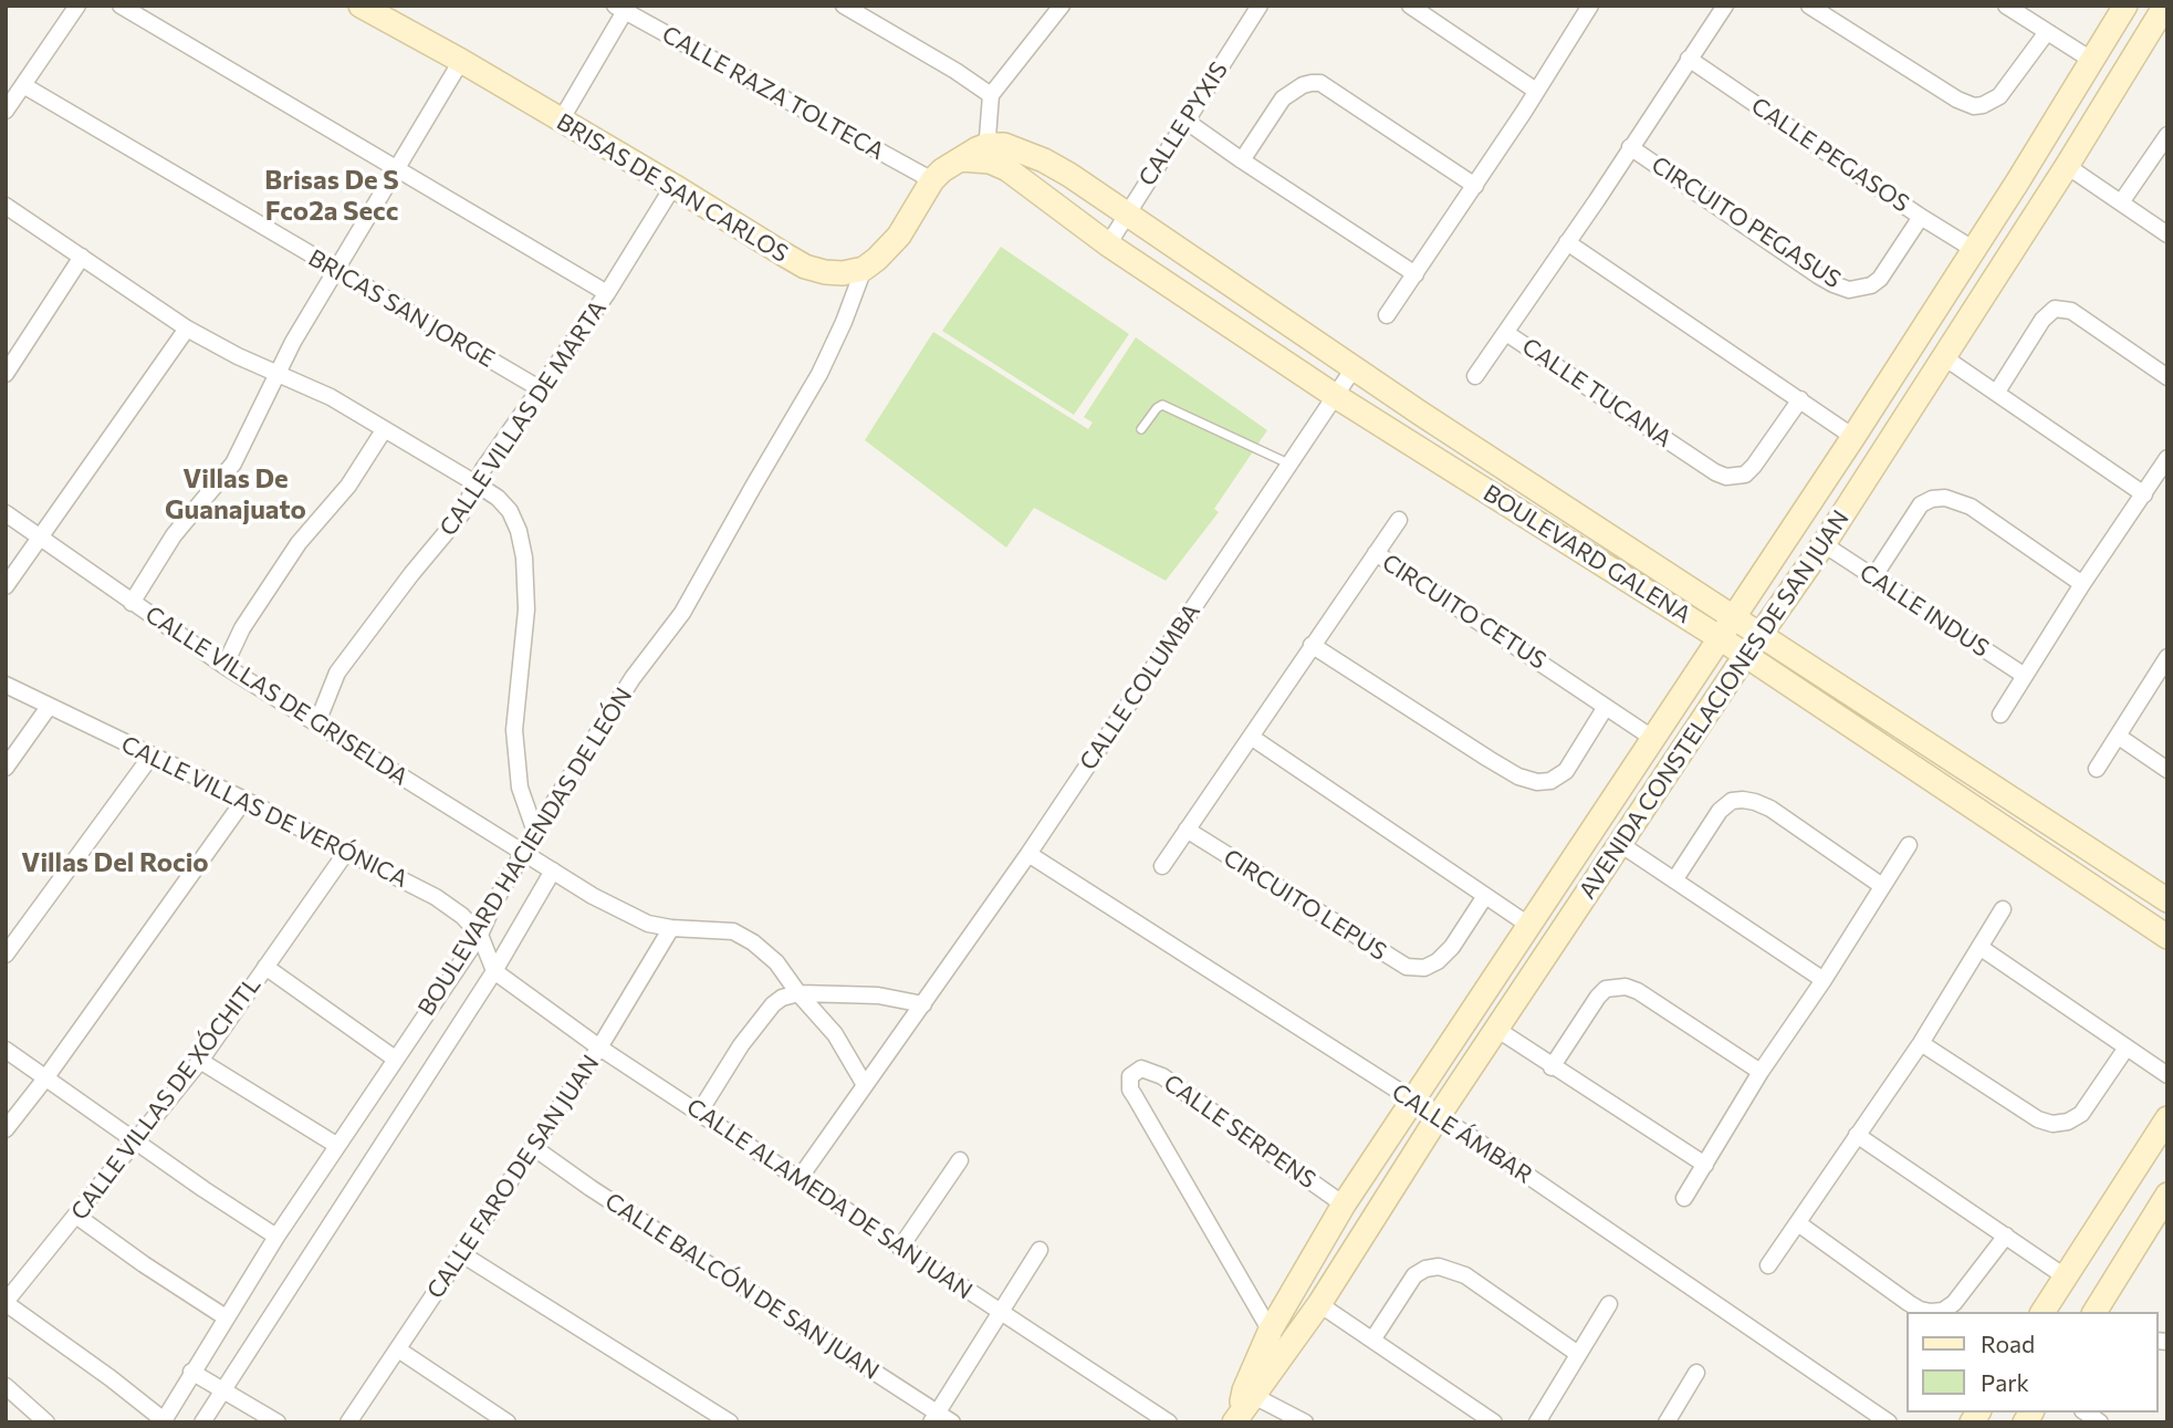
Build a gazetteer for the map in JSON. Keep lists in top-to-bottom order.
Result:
{
  "streets": {
    "street": [
      "CALLE RAZA TOLTECA",
      "CALLE PYXIS",
      "CALLE PEGASOS",
      "BRISAS DE SAN CARLOS",
      "CIRCUITO PEGASUS",
      "BRICAS SAN JORGE",
      "CALLE TUCANA",
      "CALLE VILLAS DE MARTA",
      "BOULEVARD GALENA",
      "CALLE INDUS",
      "CIRCUITO CETUS",
      "CALLE COLUMBA",
      "CALLE VILLAS DE GRISELDA",
      "AVENIDA CONSTELACIONES DE SAN JUAN",
      "CALLE VILLAS DE VERÓNICA",
      "BOULEVARD HACIENDAS DE LEÓN",
      "CIRCUITO LEPUS",
      "CALLE VILLAS DE XÓCHITL",
      "CALLE SERPENS",
      "CALLE ÁMBAR",
      "CALLE FARO DE SAN JUAN",
      "CALLE ALAMEDA DE SAN JUAN",
      "CALLE BALCÓN DE SAN JUAN"
    ]
  },
  "crossings": [
    ["CALLE PYXIS", "BOULEVARD GALENA"],
    ["CALLE PEGASOS", "CIRCUITO PEGASUS"],
    ["CALLE PEGASOS", "AVENIDA CONSTELACIONES DE SAN JUAN"],
    ["BRISAS DE SAN CARLOS", "CALLE VILLAS DE MARTA"],
    ["BRISAS DE SAN CARLOS", "BOULEVARD HACIENDAS DE LEÓN"],
    ["CIRCUITO PEGASUS", "CALLE TUCANA"],
    ["BRICAS SAN JORGE", "CALLE VILLAS DE MARTA"],
    ["CALLE VILLAS DE MARTA", "CALLE VILLAS DE GRISELDA"],
    ["BOULEVARD GALENA", "CALLE COLUMBA"],
    ["BOULEVARD GALENA", "AVENIDA CONSTELACIONES DE SAN JUAN"],
    ["CALLE INDUS", "AVENIDA CONSTELACIONES DE SAN JUAN"],
    ["CIRCUITO CETUS", "AVENIDA CONSTELACIONES DE SAN JUAN"],
    ["CIRCUITO CETUS", "CIRCUITO LEPUS"],
    ["CALLE COLUMBA", "CALLE VILLAS DE GRISELDA"],
    ["CALLE COLUMBA", "CALLE ÁMBAR"],
    ["CALLE COLUMBA", "CALLE ALAMEDA DE SAN JUAN"],
    ["CALLE VILLAS DE GRISELDA", "BOULEVARD HACIENDAS DE LEÓN"],
    ["CALLE VILLAS DE GRISELDA", "CALLE FARO DE SAN JUAN"],
    ["AVENIDA CONSTELACIONES DE SAN JUAN", "CALLE SERPENS"],
    ["AVENIDA CONSTELACIONES DE SAN JUAN", "CALLE ÁMBAR"],
    ["CALLE VILLAS DE VERÓNICA", "BOULEVARD HACIENDAS DE LEÓN"],
    ["CALLE VILLAS DE VERÓNICA", "CALLE VILLAS DE XÓCHITL"],
    ["CALLE VILLAS DE VERÓNICA", "CALLE ALAMEDA DE SAN JUAN"],
    ["BOULEVARD HACIENDAS DE LEÓN", "CALLE ALAMEDA DE SAN JUAN"],
    ["CALLE FARO DE SAN JUAN", "CALLE ALAMEDA DE SAN JUAN"],
    ["CALLE FARO DE SAN JUAN", "CALLE BALCÓN DE SAN JUAN"]
  ],
  "districts": ["Brisas De S Fco2a Secc", "Villas De Guanajuato", "Villas Del Rocio"],
  "legend": ["Road", "Park"]
}
